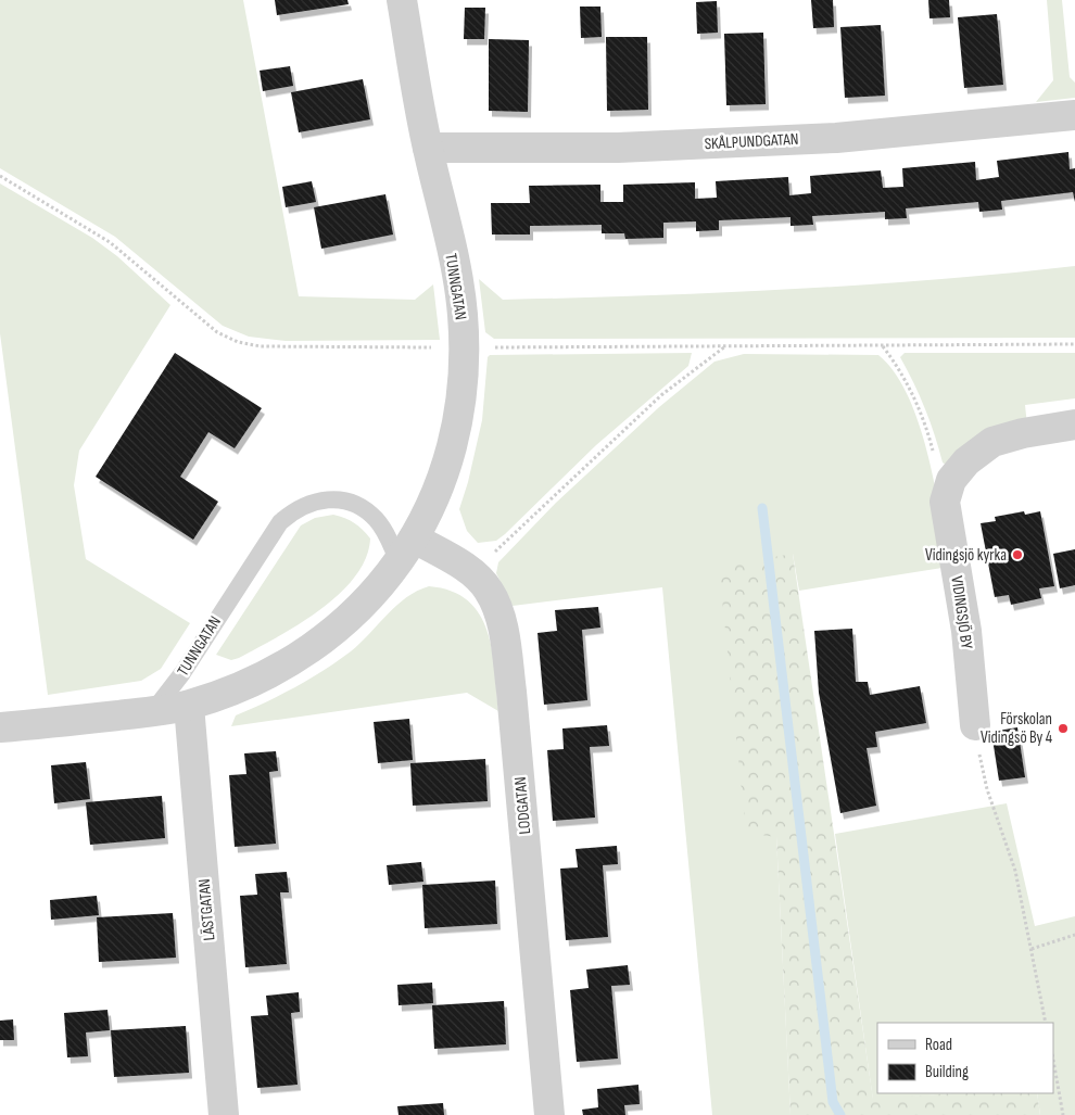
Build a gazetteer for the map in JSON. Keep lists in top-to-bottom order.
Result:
{
  "streets": {
    "street": [
      "SKÅLPUNDGATAN",
      "TUNNGATAN",
      "VIDINGSJÖ BY",
      "LODGATAN",
      "LÄSTGATAN"
    ]
  },
  "crossings": [
    ["SKÅLPUNDGATAN", "TUNNGATAN"],
    ["TUNNGATAN", "LODGATAN"],
    ["TUNNGATAN", "LÄSTGATAN"]
  ],
  "places": ["Vidingsjö kyrka", "Förskolan Vidingsö By 4"],
  "legend": ["Road", "Building"]
}
